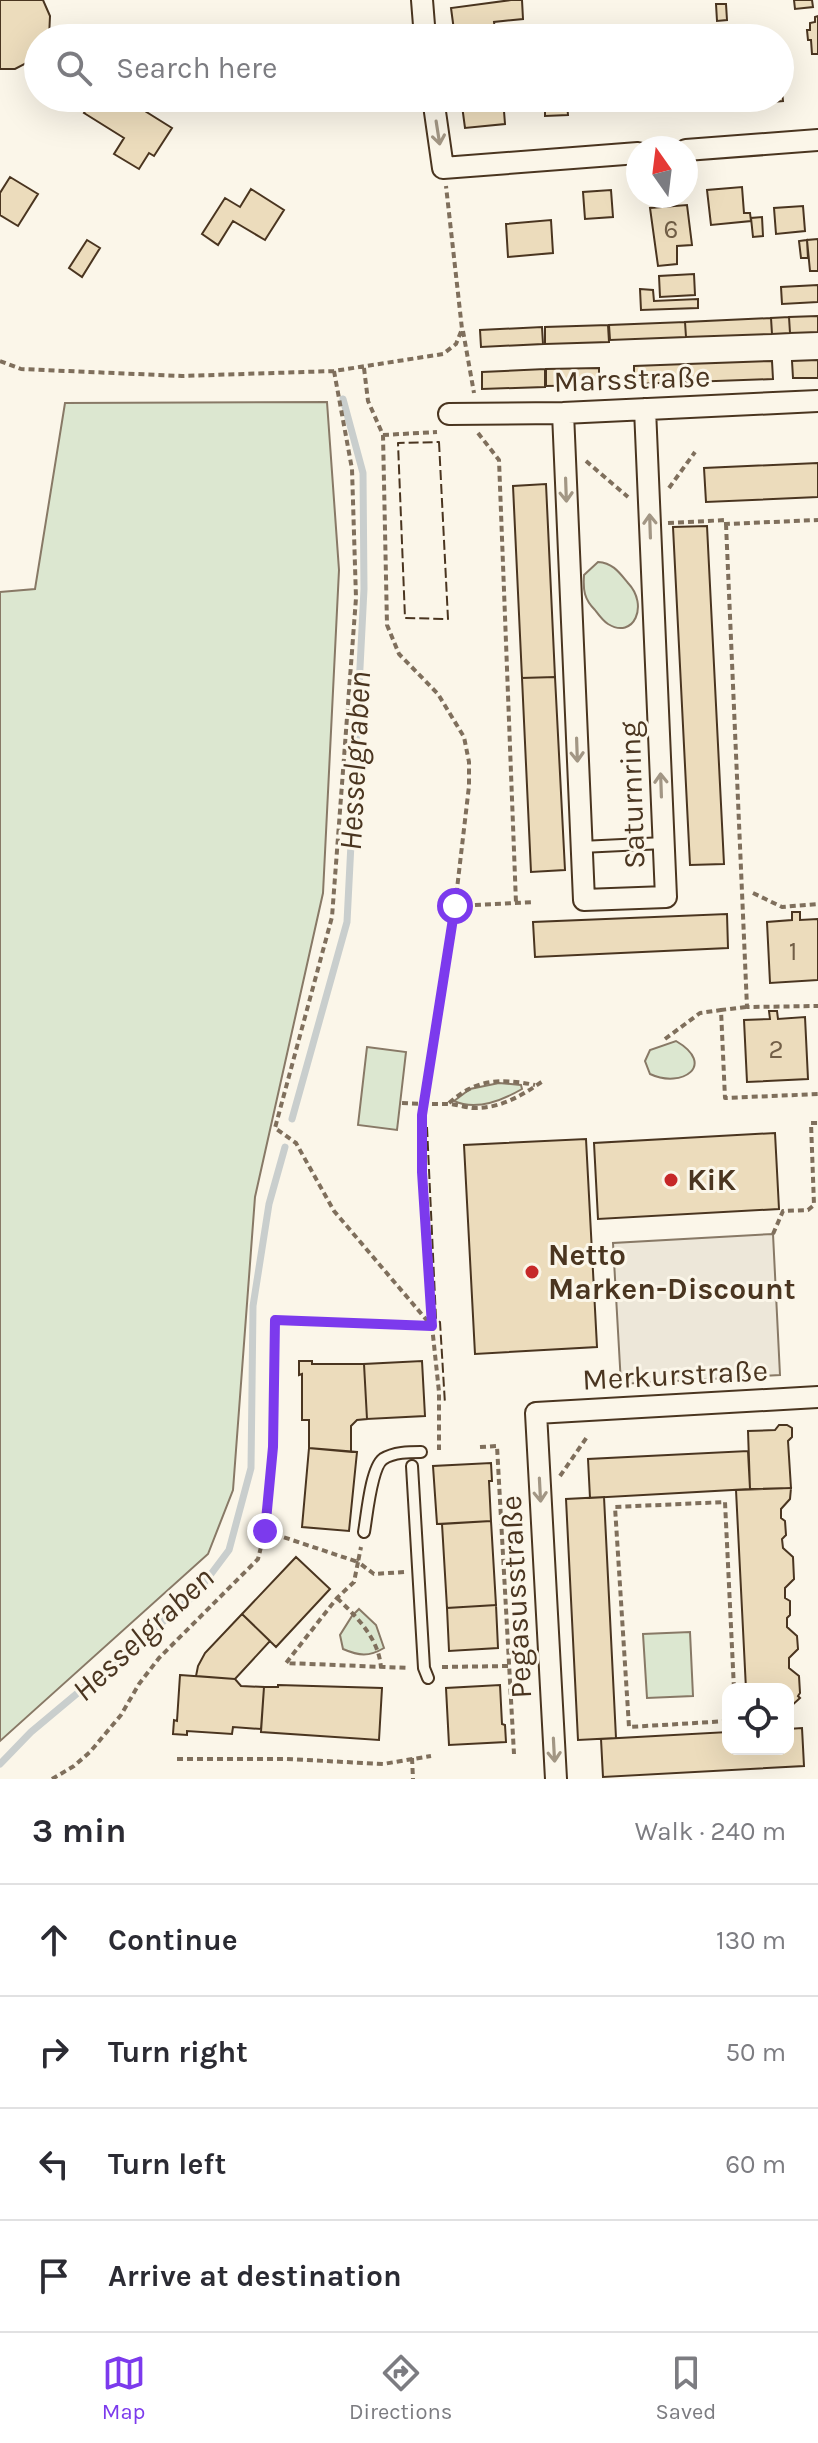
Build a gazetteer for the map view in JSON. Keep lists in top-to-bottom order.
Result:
{
  "streets": {
    "street": [
      "Marsstraße",
      "Saturnring",
      "Merkurstraße",
      "Pegasusstraße"
    ]
  },
  "crossings": [
    ["Marsstraße", "Saturnring"],
    ["Merkurstraße", "Pegasusstraße"]
  ],
  "one_way": ["Pegasusstraße"],
  "water": ["Hesselgraben"],
  "places": ["KiK", "Netto Marken-Discount"],
  "house_numbers": ["6", "1", "2"],
  "north": "top",
  "page": {
    "search": "Search here",
    "heading": ["3 min", "Walk · 240 m"],
    "list": [
      ["Continue", "130 m"],
      ["Turn right", "50 m"],
      ["Turn left", "60 m"],
      "Arrive at destination"
    ],
    "nav": ["Map", "Directions", "Saved"]
  }
}
